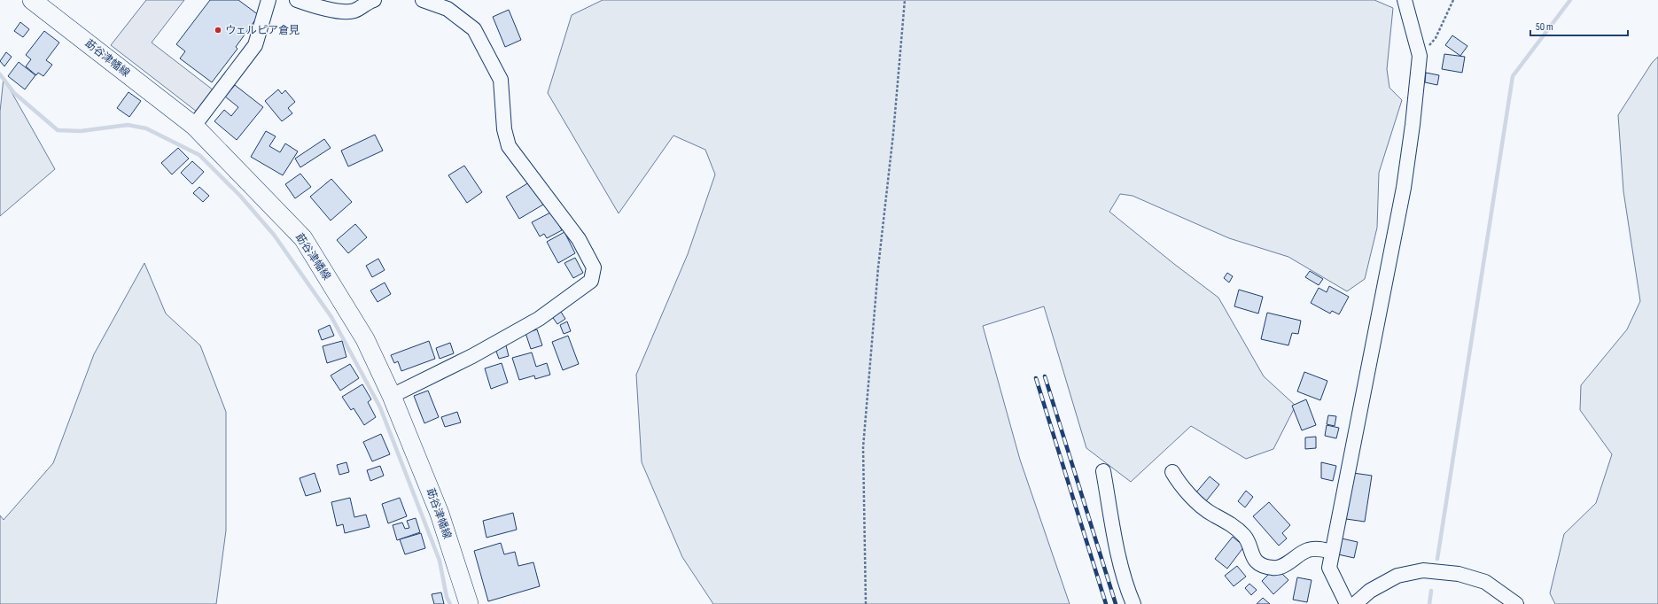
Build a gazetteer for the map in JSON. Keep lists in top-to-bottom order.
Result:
{
  "streets": {
    "main road": ["莇谷津幡線"]
  },
  "places": ["ウェルピア倉見"],
  "scale_bar": "50 m"
}
